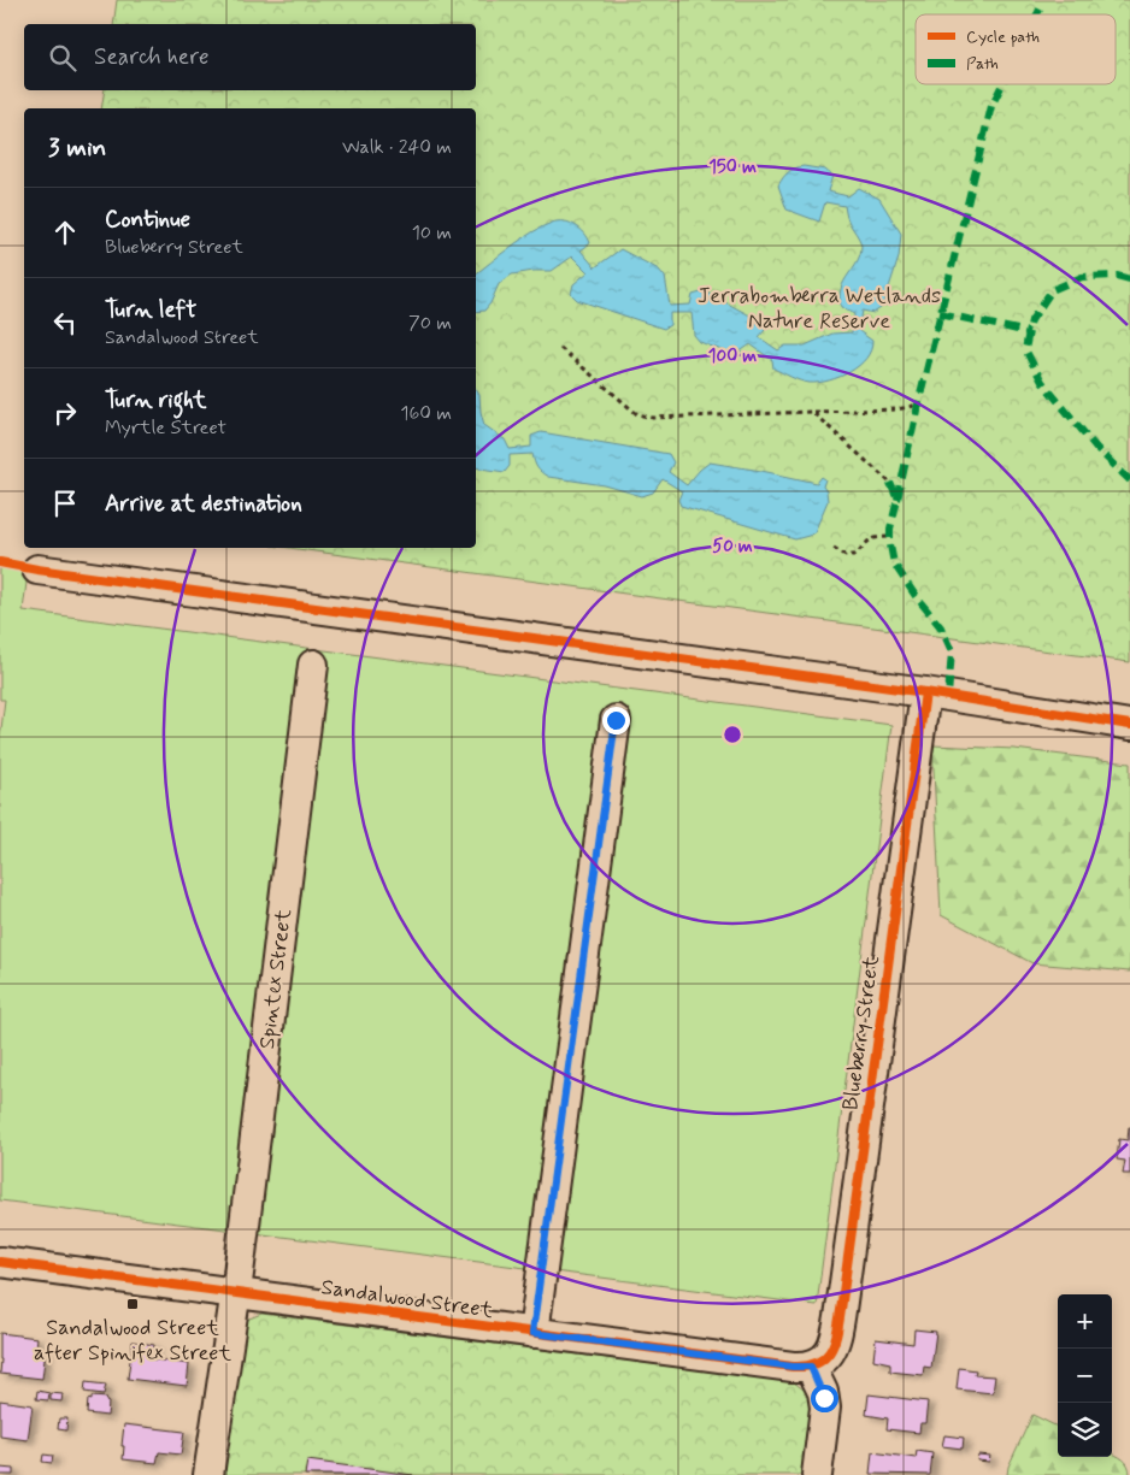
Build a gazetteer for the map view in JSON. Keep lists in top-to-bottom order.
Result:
{
  "streets": {
    "street": ["Spintex Street", "Blueberry Street", "Sandalwood Street"]
  },
  "crossings": [
    ["Spintex Street", "Sandalwood Street"],
    ["Blueberry Street", "Sandalwood Street"]
  ],
  "parks": ["Jerrabomberra Wetlands Nature Reserve"],
  "places": {
    "transit": ["Sandalwood Street after Spinifex Street"]
  },
  "legend": ["Cycle path", "Path"],
  "page": {
    "search": "Search here",
    "heading": ["3 min", "Walk · 240 m"],
    "list": [
      ["Continue", "Blueberry Street", "10 m"],
      ["Turn left", "Sandalwood Street", "70 m"],
      ["Turn right", "Myrtle Street", "160 m"],
      "Arrive at destination"
    ],
    "map_buttons": ["+", "−"]
  },
  "rings": ["150 m", "100 m", "50 m"]
}
